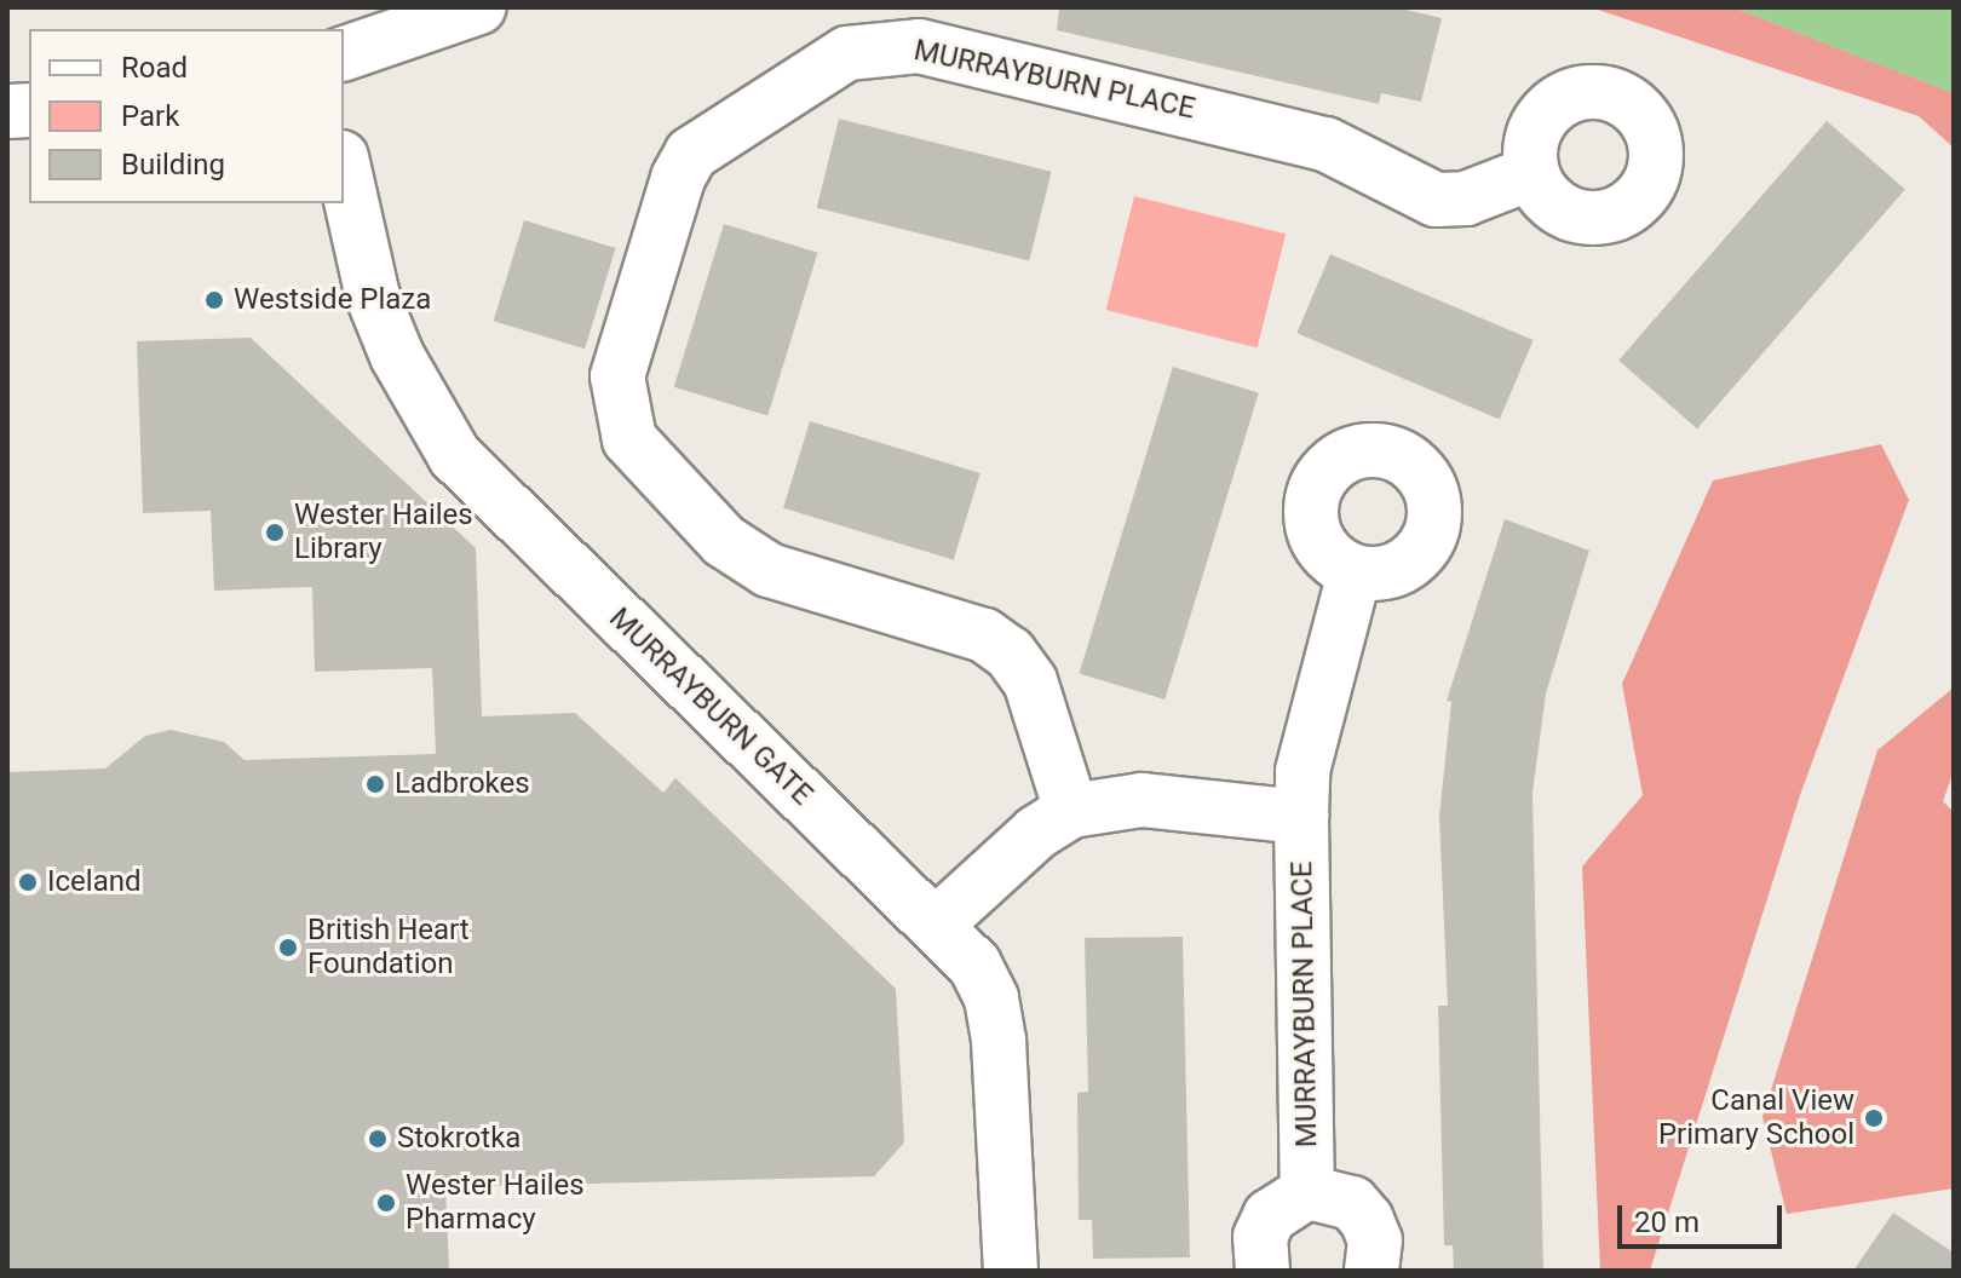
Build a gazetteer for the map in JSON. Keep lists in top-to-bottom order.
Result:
{
  "streets": {
    "street": ["MURRAYBURN PLACE", "MURRAYBURN GATE"]
  },
  "places": [
    "Westside Plaza",
    "Wester Hailes Library",
    "Ladbrokes",
    "Iceland",
    "British Heart Foundation",
    "Canal View Primary School",
    "Stokrotka",
    "Wester Hailes Pharmacy"
  ],
  "legend": ["Road", "Park", "Building"],
  "scale_bar": "20 m"
}
